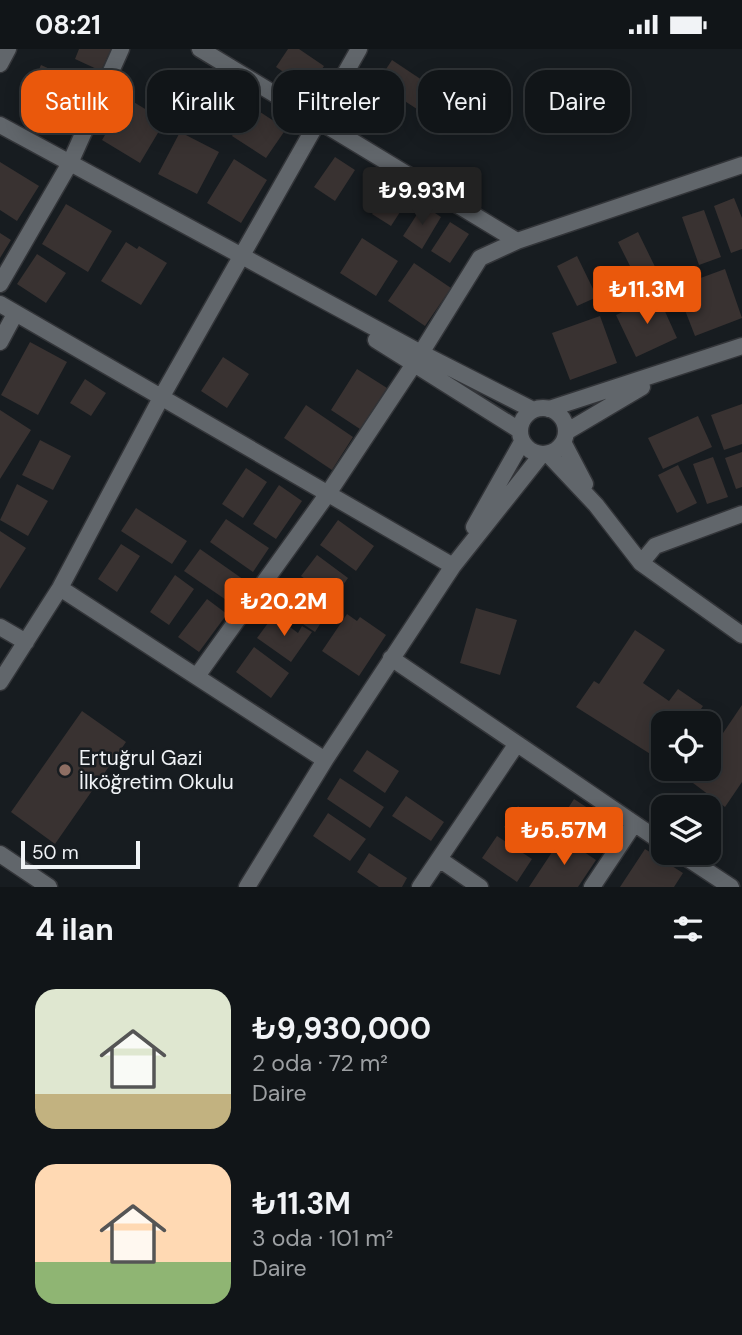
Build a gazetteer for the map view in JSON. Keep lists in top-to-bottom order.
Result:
{
  "places": ["Ertuğrul Gazi İlköğretim Okulu"],
  "scale_bar": "50 m",
  "page": {
    "status": "08:21",
    "chip": [
      "Satılık",
      "Kiralık",
      "Filtreler",
      "Yeni",
      "Daire"
    ],
    "price": [
      "₺9.93M",
      "₺11.3M",
      "₺20.2M",
      "₺5.57M"
    ],
    "scale": "50 m",
    "heading": "4 ilan",
    "list": [
      {
        "name": "₺9,930,000",
        "note": "2 oda · 72 m² · Daire"
      },
      {
        "name": "₺11.3M",
        "note": "3 oda · 101 m² · Daire"
      }
    ]
  }
}
